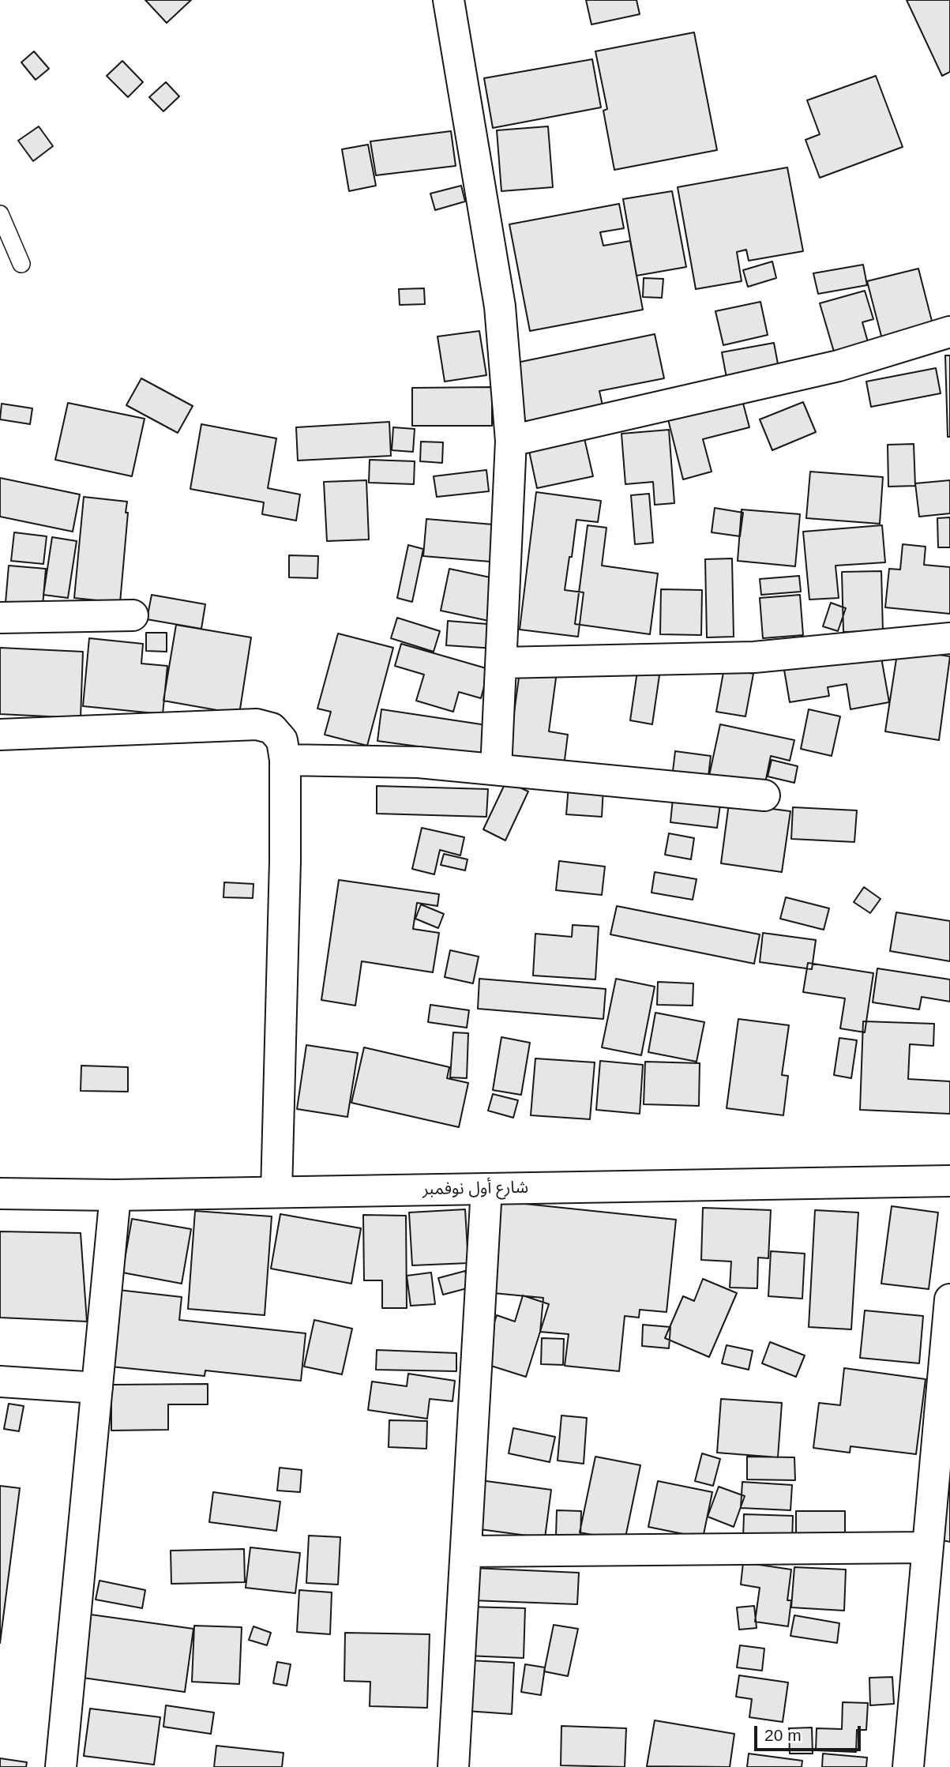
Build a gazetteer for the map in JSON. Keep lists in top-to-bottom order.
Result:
{
  "streets": {
    "street": ["شارع أول نوفمبر"]
  },
  "scale_bar": "20 m"
}
